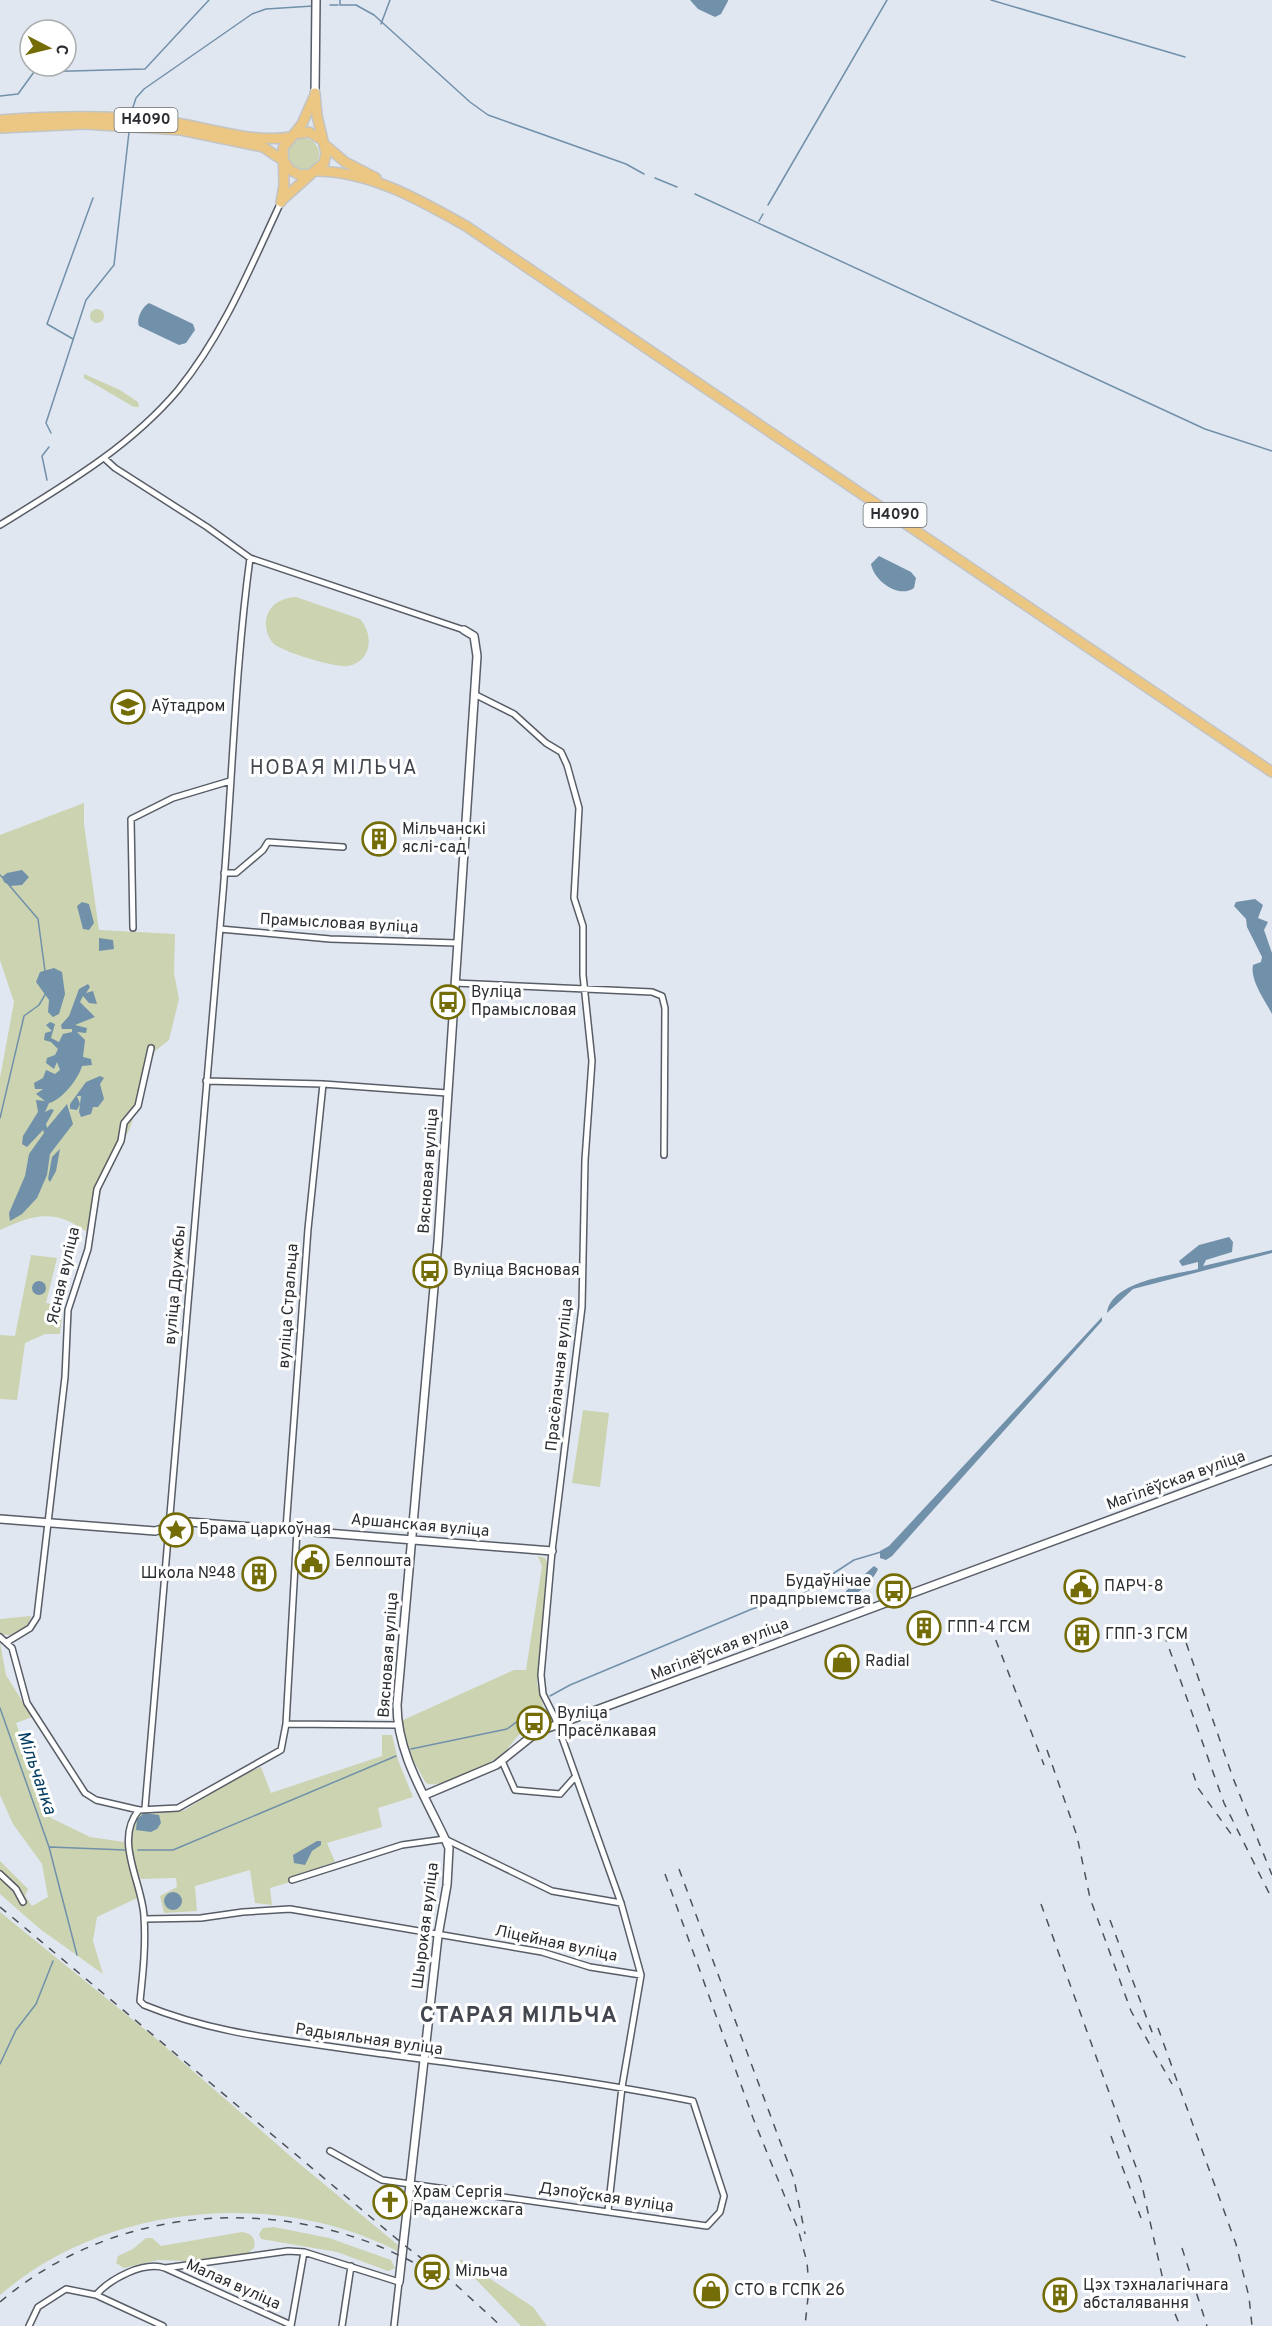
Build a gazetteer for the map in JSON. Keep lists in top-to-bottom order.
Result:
{
  "streets": {
    "main road": ["Н4090"],
    "street": [
      "Прамысловая вуліца",
      "Вясновая вуліца",
      "Ясная вуліца",
      "вуліца Дружбы",
      "вуліца Стральца",
      "Прасёлачная вуліца",
      "Магілёўская вуліца",
      "Аршанская вуліца",
      "Шырокая вуліца",
      "Ліцейная вуліца",
      "Радыяльная вуліца",
      "Дэпоўская вуліца",
      "Малая вуліца"
    ]
  },
  "crossings": [
    ["Прамысловая вуліца", "Вясновая вуліца"],
    ["Прамысловая вуліца", "вуліца Дружбы"],
    ["Вясновая вуліца", "Прасёлачная вуліца"],
    ["Вясновая вуліца", "Магілёўская вуліца"],
    ["Вясновая вуліца", "Аршанская вуліца"],
    ["Вясновая вуліца", "Шырокая вуліца"],
    ["Ясная вуліца", "Аршанская вуліца"],
    ["вуліца Дружбы", "Аршанская вуліца"],
    ["вуліца Дружбы", "Радыяльная вуліца"],
    ["вуліца Стральца", "Аршанская вуліца"],
    ["Прасёлачная вуліца", "Магілёўская вуліца"],
    ["Прасёлачная вуліца", "Аршанская вуліца"],
    ["Прасёлачная вуліца", "Ліцейная вуліца"],
    ["Шырокая вуліца", "Ліцейная вуліца"],
    ["Шырокая вуліца", "Радыяльная вуліца"],
    ["Шырокая вуліца", "Дэпоўская вуліца"],
    ["Ліцейная вуліца", "Радыяльная вуліца"],
    ["Радыяльная вуліца", "Дэпоўская вуліца"]
  ],
  "districts": ["НОВАЯ МІЛЬЧА", "СТАРАЯ МІЛЬЧА"],
  "water": ["Мільчанка"],
  "places": {
    "school or university": ["Аўтадром"],
    "building": [
      "Мільчанскі яслі-сад",
      "Школа №48",
      "ГПП-4 ГСМ",
      "ГПП-3 ГСМ",
      "Цэх тэхналагічнага абсталявання"
    ],
    "bus stop": [
      "Вуліца Прамысловая",
      "Вуліца Вясновая",
      "Будаўнічае прадпрыемства",
      "Вуліца Прасёлкавая"
    ],
    "place": ["Брама царкоўная"],
    "public building": ["Белпошта", "ПАРЧ-8"],
    "shop": ["Radial", "СТО в ГСПК 26"],
    "church": ["Храм Сергія Раданежскага"],
    "station": ["Мільча"]
  },
  "north": "right"
}
